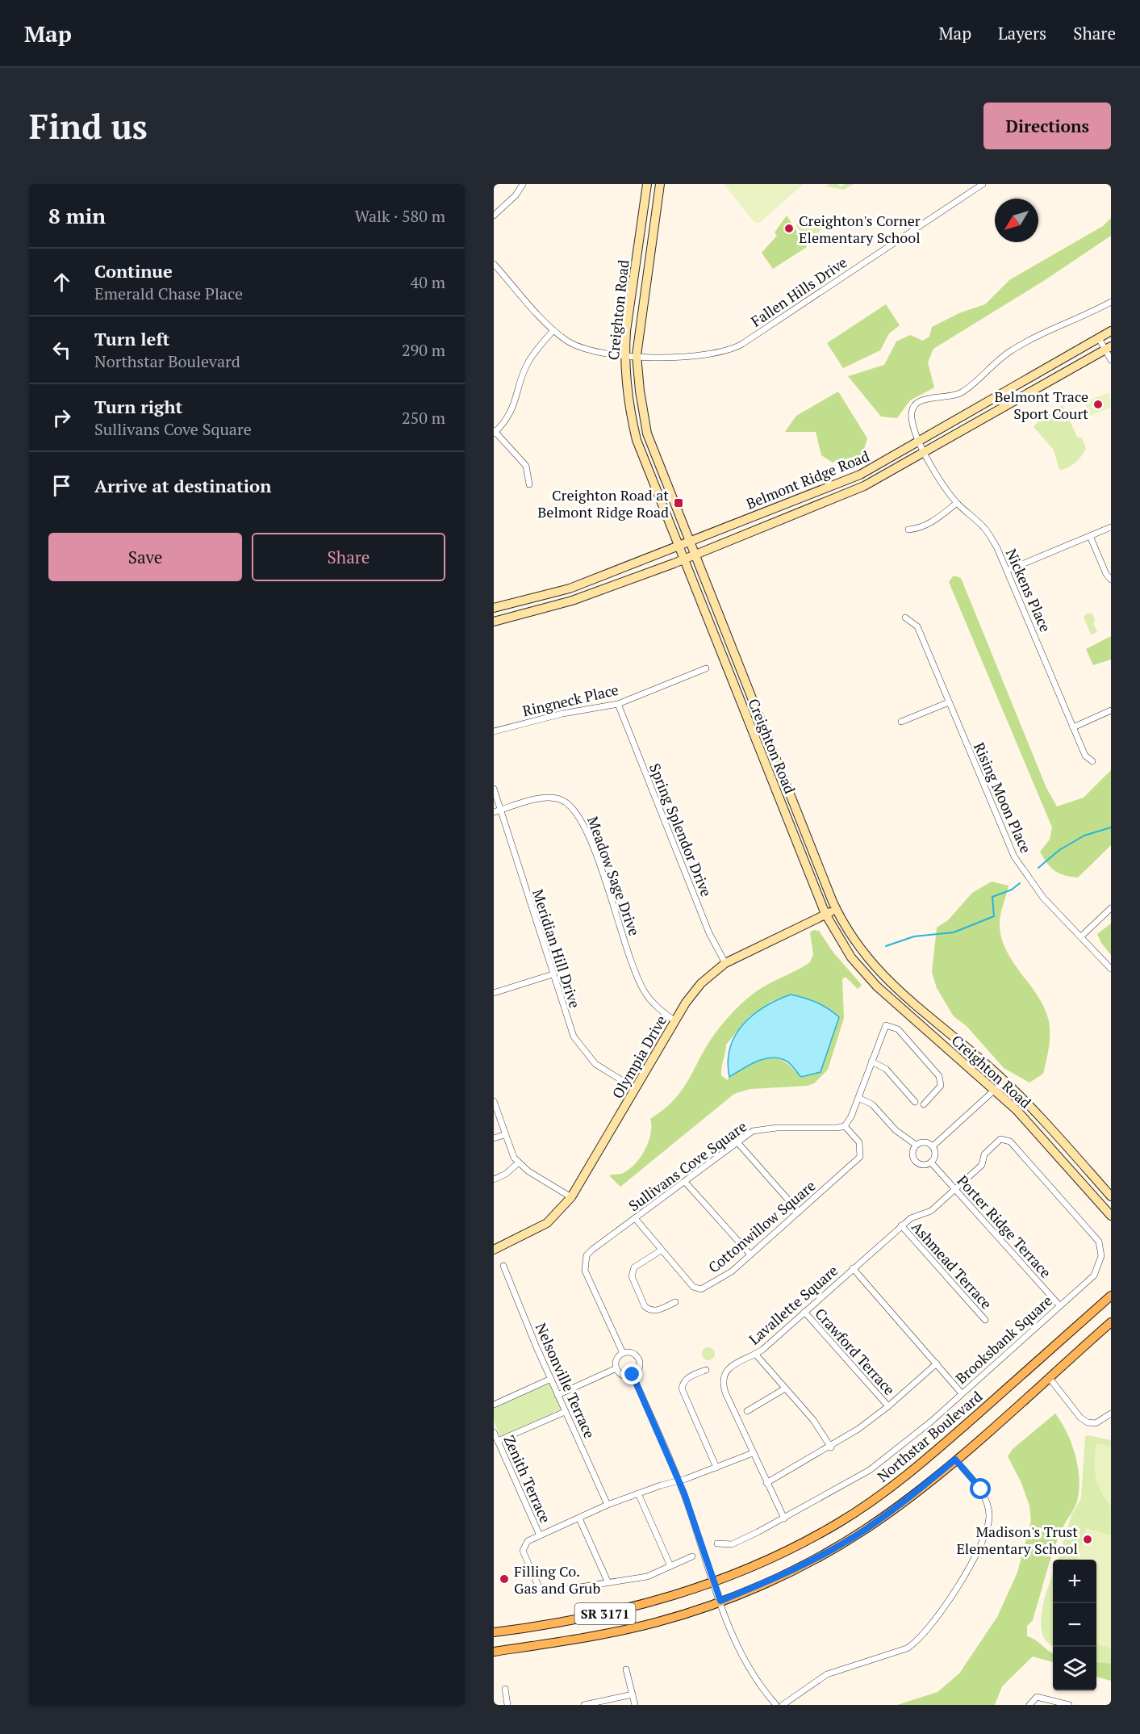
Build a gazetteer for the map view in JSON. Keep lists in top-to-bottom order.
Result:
{
  "streets": {
    "main road": ["Northstar Boulevard", "SR 3171"],
    "street": [
      "Fallen Hills Drive",
      "Creighton Road",
      "Belmont Ridge Road",
      "Nickens Place",
      "Ringneck Place",
      "Rising Moon Place",
      "Spring Splendor Drive",
      "Meadow Sage Drive",
      "Meridian Hill Drive",
      "Olympia Drive",
      "Sullivans Cove Square",
      "Cottonwillow Square",
      "Porter Ridge Terrace",
      "Ashmead Terrace",
      "Lavallette Square",
      "Brooksbank Square",
      "Crawford Terrace",
      "Nelsonville Terrace",
      "Zenith Terrace"
    ]
  },
  "crossings": [
    ["Fallen Hills Drive", "Creighton Road"],
    ["Creighton Road", "Belmont Ridge Road"],
    ["Creighton Road", "Olympia Drive"],
    ["Belmont Ridge Road", "Nickens Place"],
    ["Ringneck Place", "Spring Splendor Drive"],
    ["Spring Splendor Drive", "Olympia Drive"],
    ["Meadow Sage Drive", "Meridian Hill Drive"],
    ["Meadow Sage Drive", "Olympia Drive"],
    ["Meridian Hill Drive", "Olympia Drive"],
    ["Sullivans Cove Square", "Cottonwillow Square"],
    ["Porter Ridge Terrace", "Lavallette Square"],
    ["Porter Ridge Terrace", "Brooksbank Square"],
    ["Ashmead Terrace", "Lavallette Square"],
    ["Lavallette Square", "Brooksbank Square"],
    ["Lavallette Square", "Crawford Terrace"]
  ],
  "places": {
    "other": [
      "Creighton's Corner Elementary School",
      "Belmont Trace Sport Court",
      "Madison's Trust Elementary School",
      "Filling Co. Gas and Grub"
    ],
    "transit": ["Creighton Road at Belmont Ridge Road"]
  },
  "north": "bottom left",
  "page": {
    "header": "Map",
    "nav": ["Map", "Layers", "Share"],
    "buttons": [
      "Directions",
      ["Save", "Share"]
    ],
    "title": "Find us",
    "heading": ["8 min", "Walk · 580 m"],
    "list": [
      ["Continue", "Emerald Chase Place", "40 m"],
      ["Turn left", "Northstar Boulevard", "290 m"],
      ["Turn right", "Sullivans Cove Square", "250 m"],
      "Arrive at destination"
    ],
    "map_buttons": ["+", "−"]
  }
}
